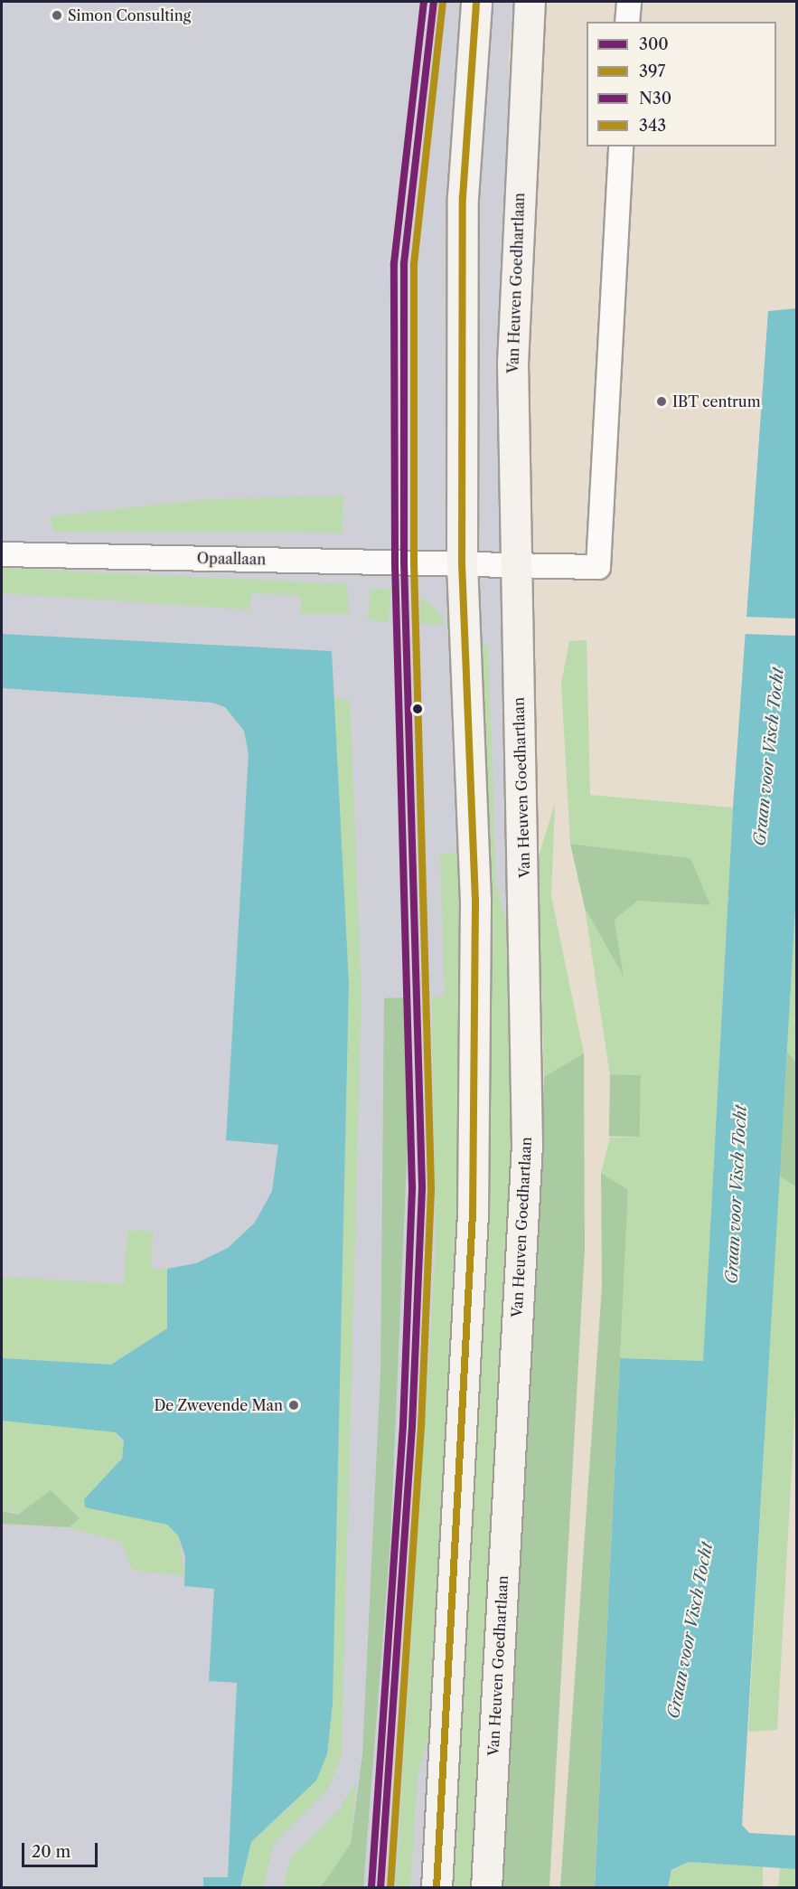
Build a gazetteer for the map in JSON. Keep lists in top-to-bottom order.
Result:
{
  "streets": {
    "main road": ["Van Heuven Goedhartlaan"],
    "street": ["Opaallaan"]
  },
  "water": ["Graan voor Visch Tocht"],
  "places": ["Simon Consulting", "IBT centrum", "De Zwevende Man"],
  "lines": [
    "transit line 300",
    "transit line N30",
    "transit line 343",
    "transit line 397"
  ],
  "legend": [
    "300",
    "397",
    "N30",
    "343"
  ],
  "scale_bar": "20 m"
}
